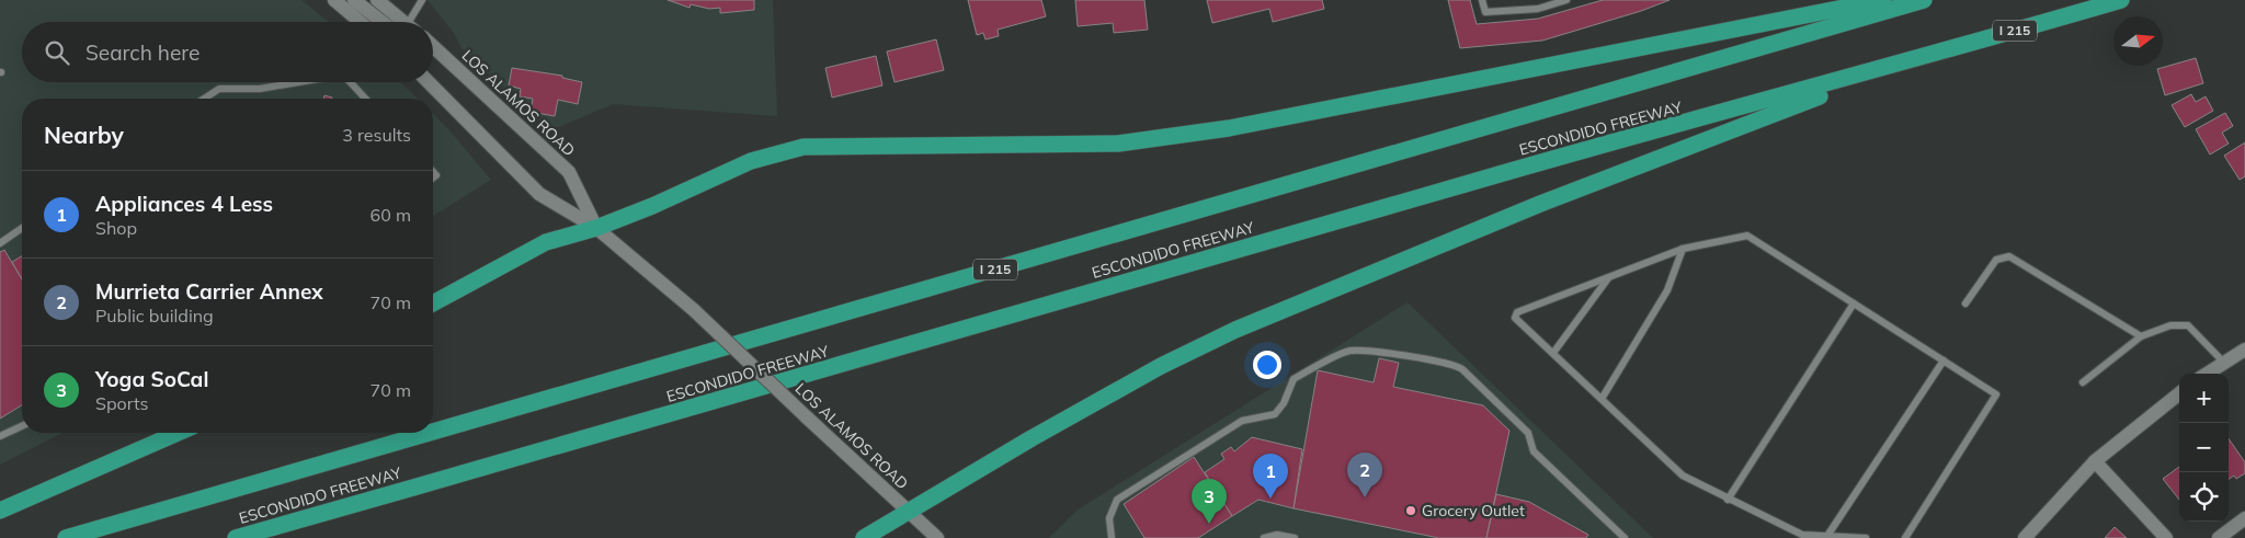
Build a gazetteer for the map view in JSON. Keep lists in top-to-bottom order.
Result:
{
  "streets": {
    "highway": ["I 215", "ESCONDIDO FREEWAY"],
    "main road": ["LOS ALAMOS ROAD"]
  },
  "places": ["Grocery Outlet"],
  "north": "right",
  "page": {
    "search": "Search here",
    "heading": ["Nearby", "3 results"],
    "list": [
      {
        "mark": "1",
        "name": "Appliances 4 Less",
        "note": "Shop",
        "value": "60 m"
      },
      {
        "mark": "2",
        "name": "Murrieta Carrier Annex",
        "note": "Public building",
        "value": "70 m"
      },
      {
        "mark": "3",
        "name": "Yoga SoCal",
        "note": "Sports",
        "value": "70 m"
      }
    ],
    "map_buttons": ["+", "−"],
    "pins": ["2", "1", "3"]
  }
}
